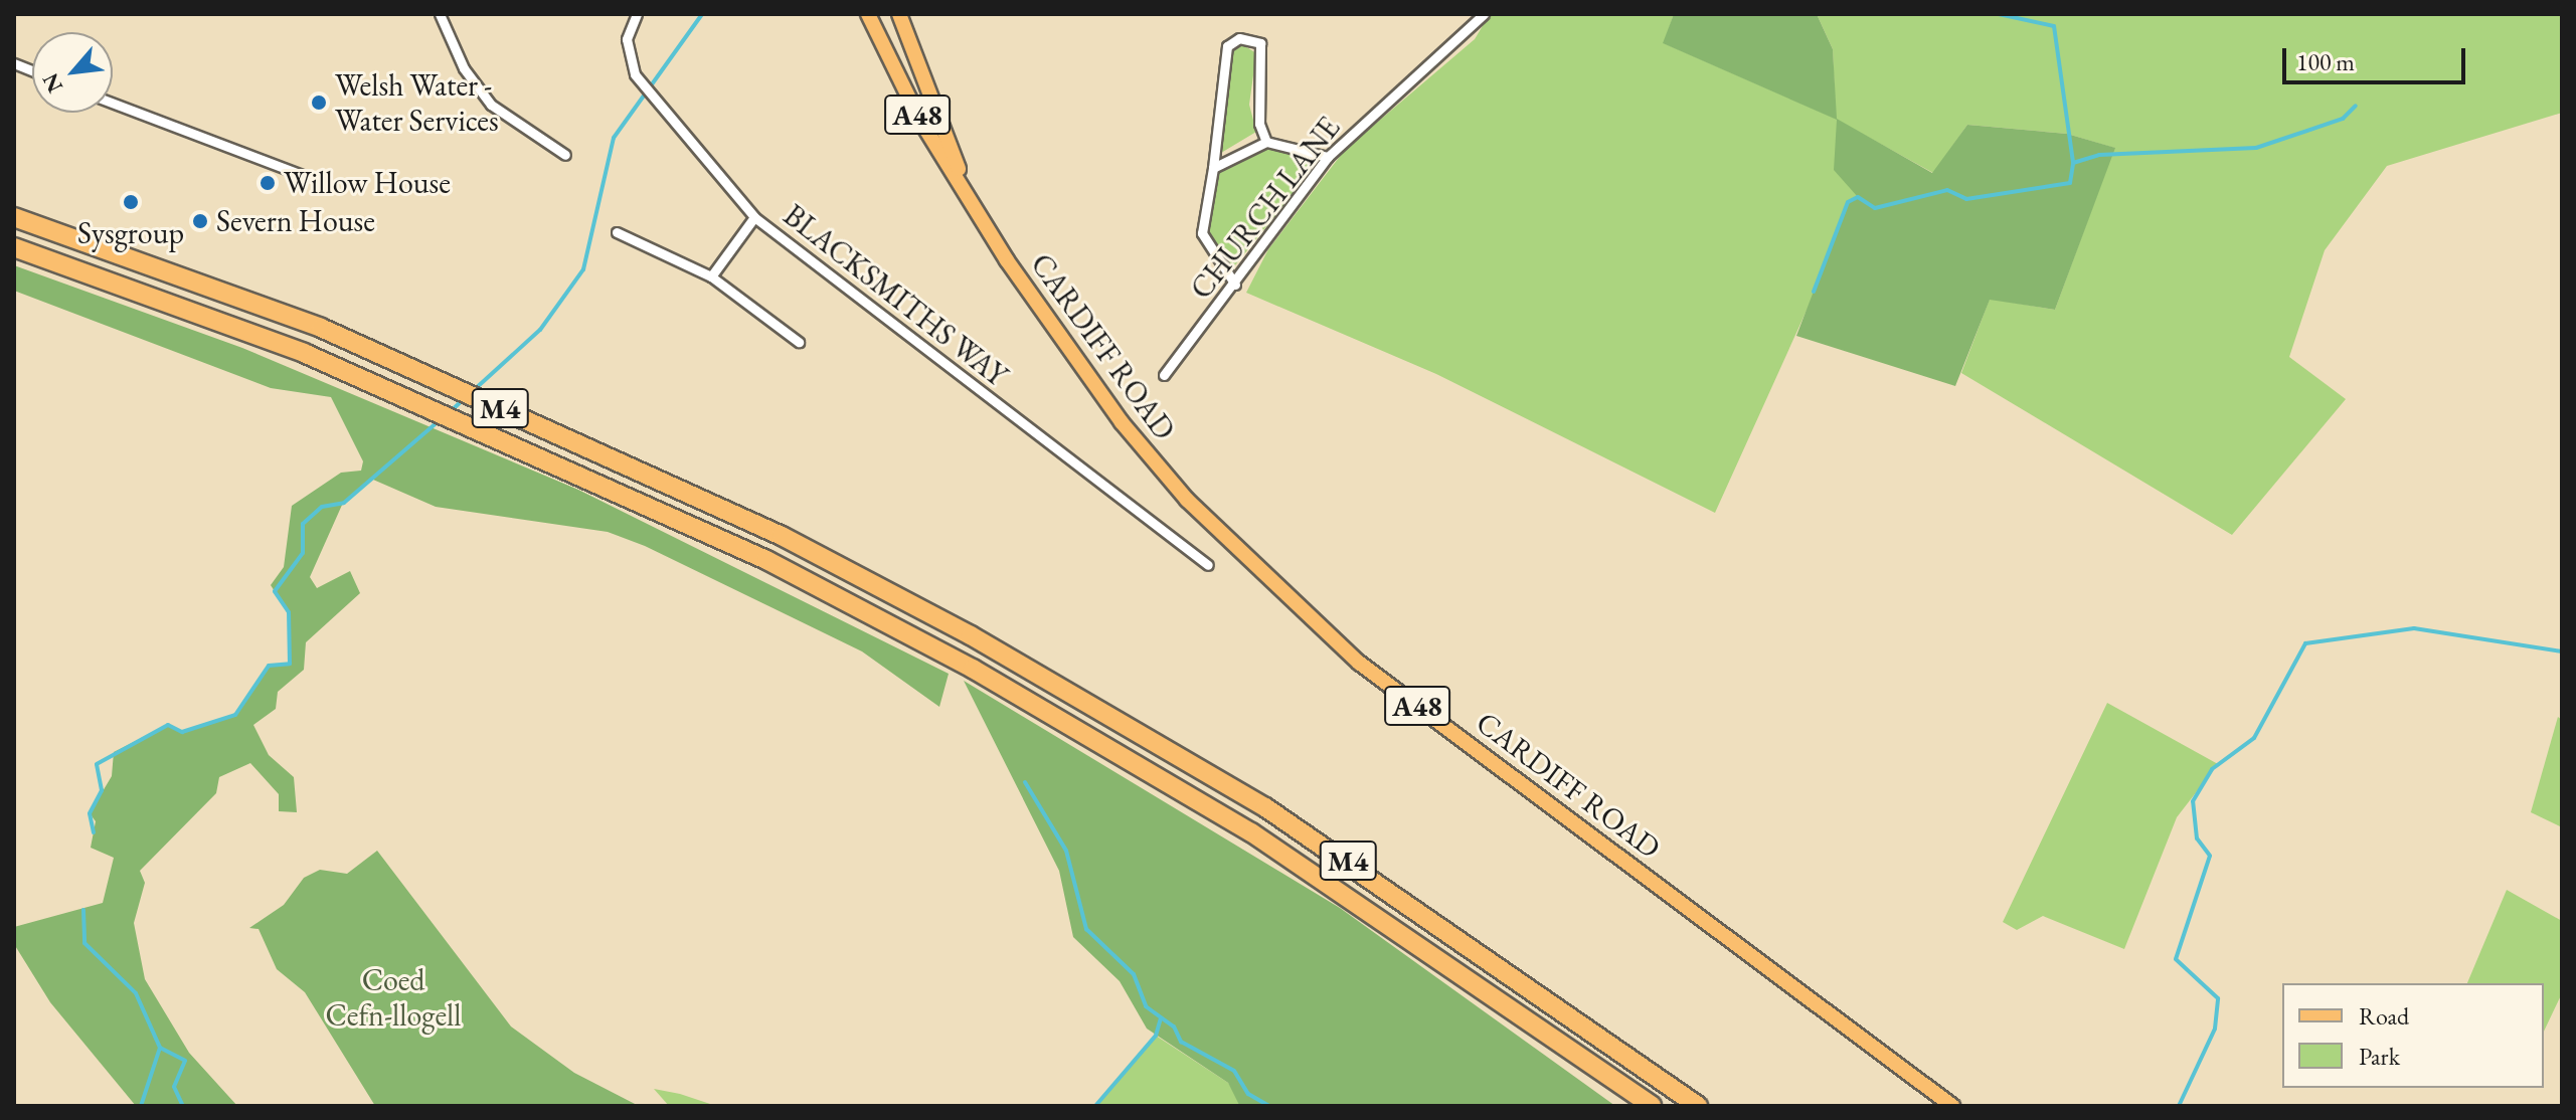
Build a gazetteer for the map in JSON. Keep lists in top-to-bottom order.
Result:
{
  "streets": {
    "highway": ["M4"],
    "main road": ["A48", "CARDIFF ROAD"],
    "street": ["CHURCH LANE", "BLACKSMITHS WAY"]
  },
  "parks": ["Coed Cefn-llogell"],
  "places": [
    "Welsh Water - Water Services",
    "Willow House",
    "Sysgroup",
    "Severn House"
  ],
  "legend": ["Road", "Park"],
  "scale_bar": "100 m",
  "north": "bottom left"
}
